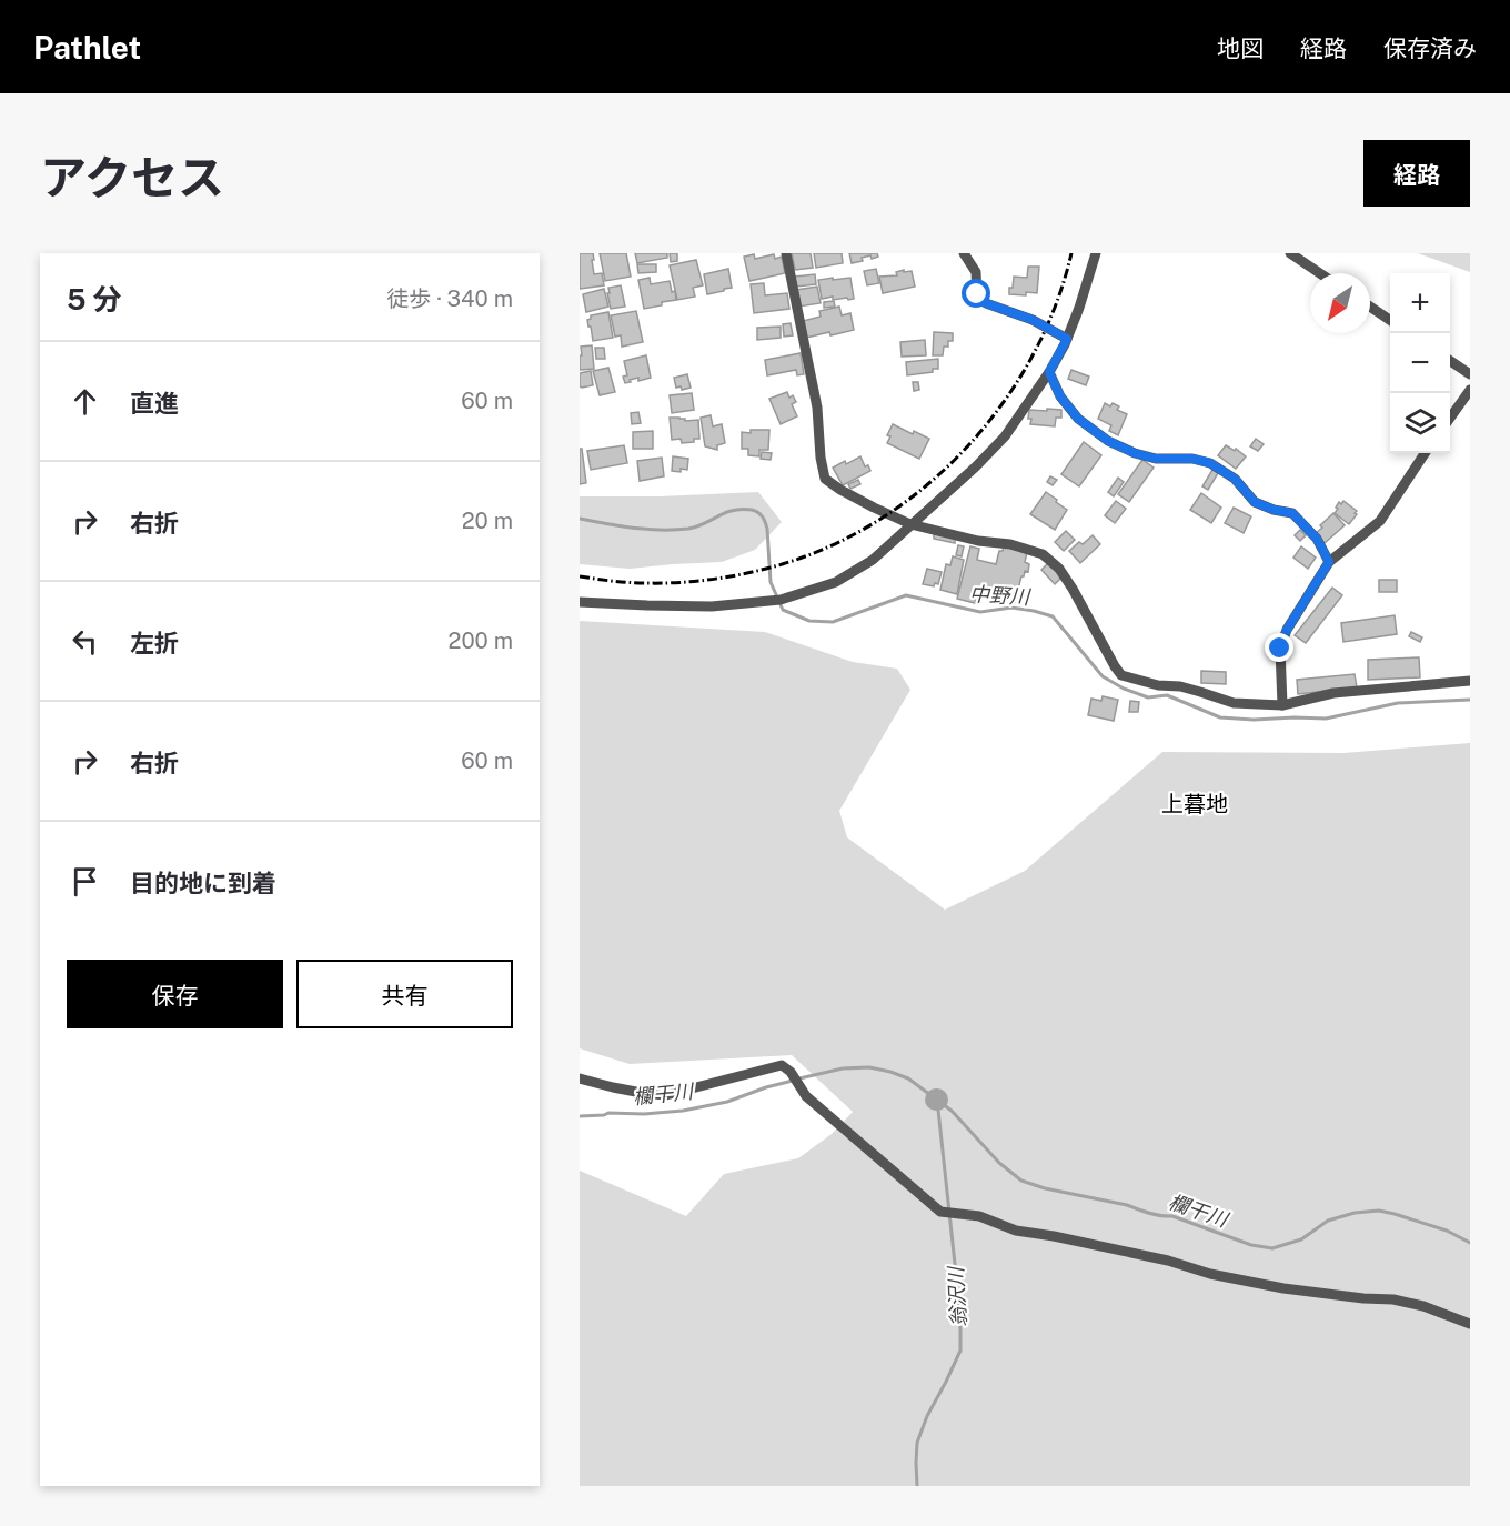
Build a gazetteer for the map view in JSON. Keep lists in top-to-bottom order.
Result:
{
  "districts": ["上暮地"],
  "water": ["中野川", "欄干川", "翁沢川"],
  "north": "bottom left",
  "page": {
    "header": "Pathlet",
    "nav": ["地図", "経路", "保存済み"],
    "title": "アクセス",
    "buttons": [
      "経路",
      ["保存", "共有"]
    ],
    "heading": ["5 分", "徒歩 · 340 m"],
    "map_buttons": ["+", "−"],
    "list": [
      ["直進", "60 m"],
      ["右折", "20 m"],
      ["左折", "200 m"],
      ["右折", "60 m"],
      "目的地に到着"
    ]
  }
}
